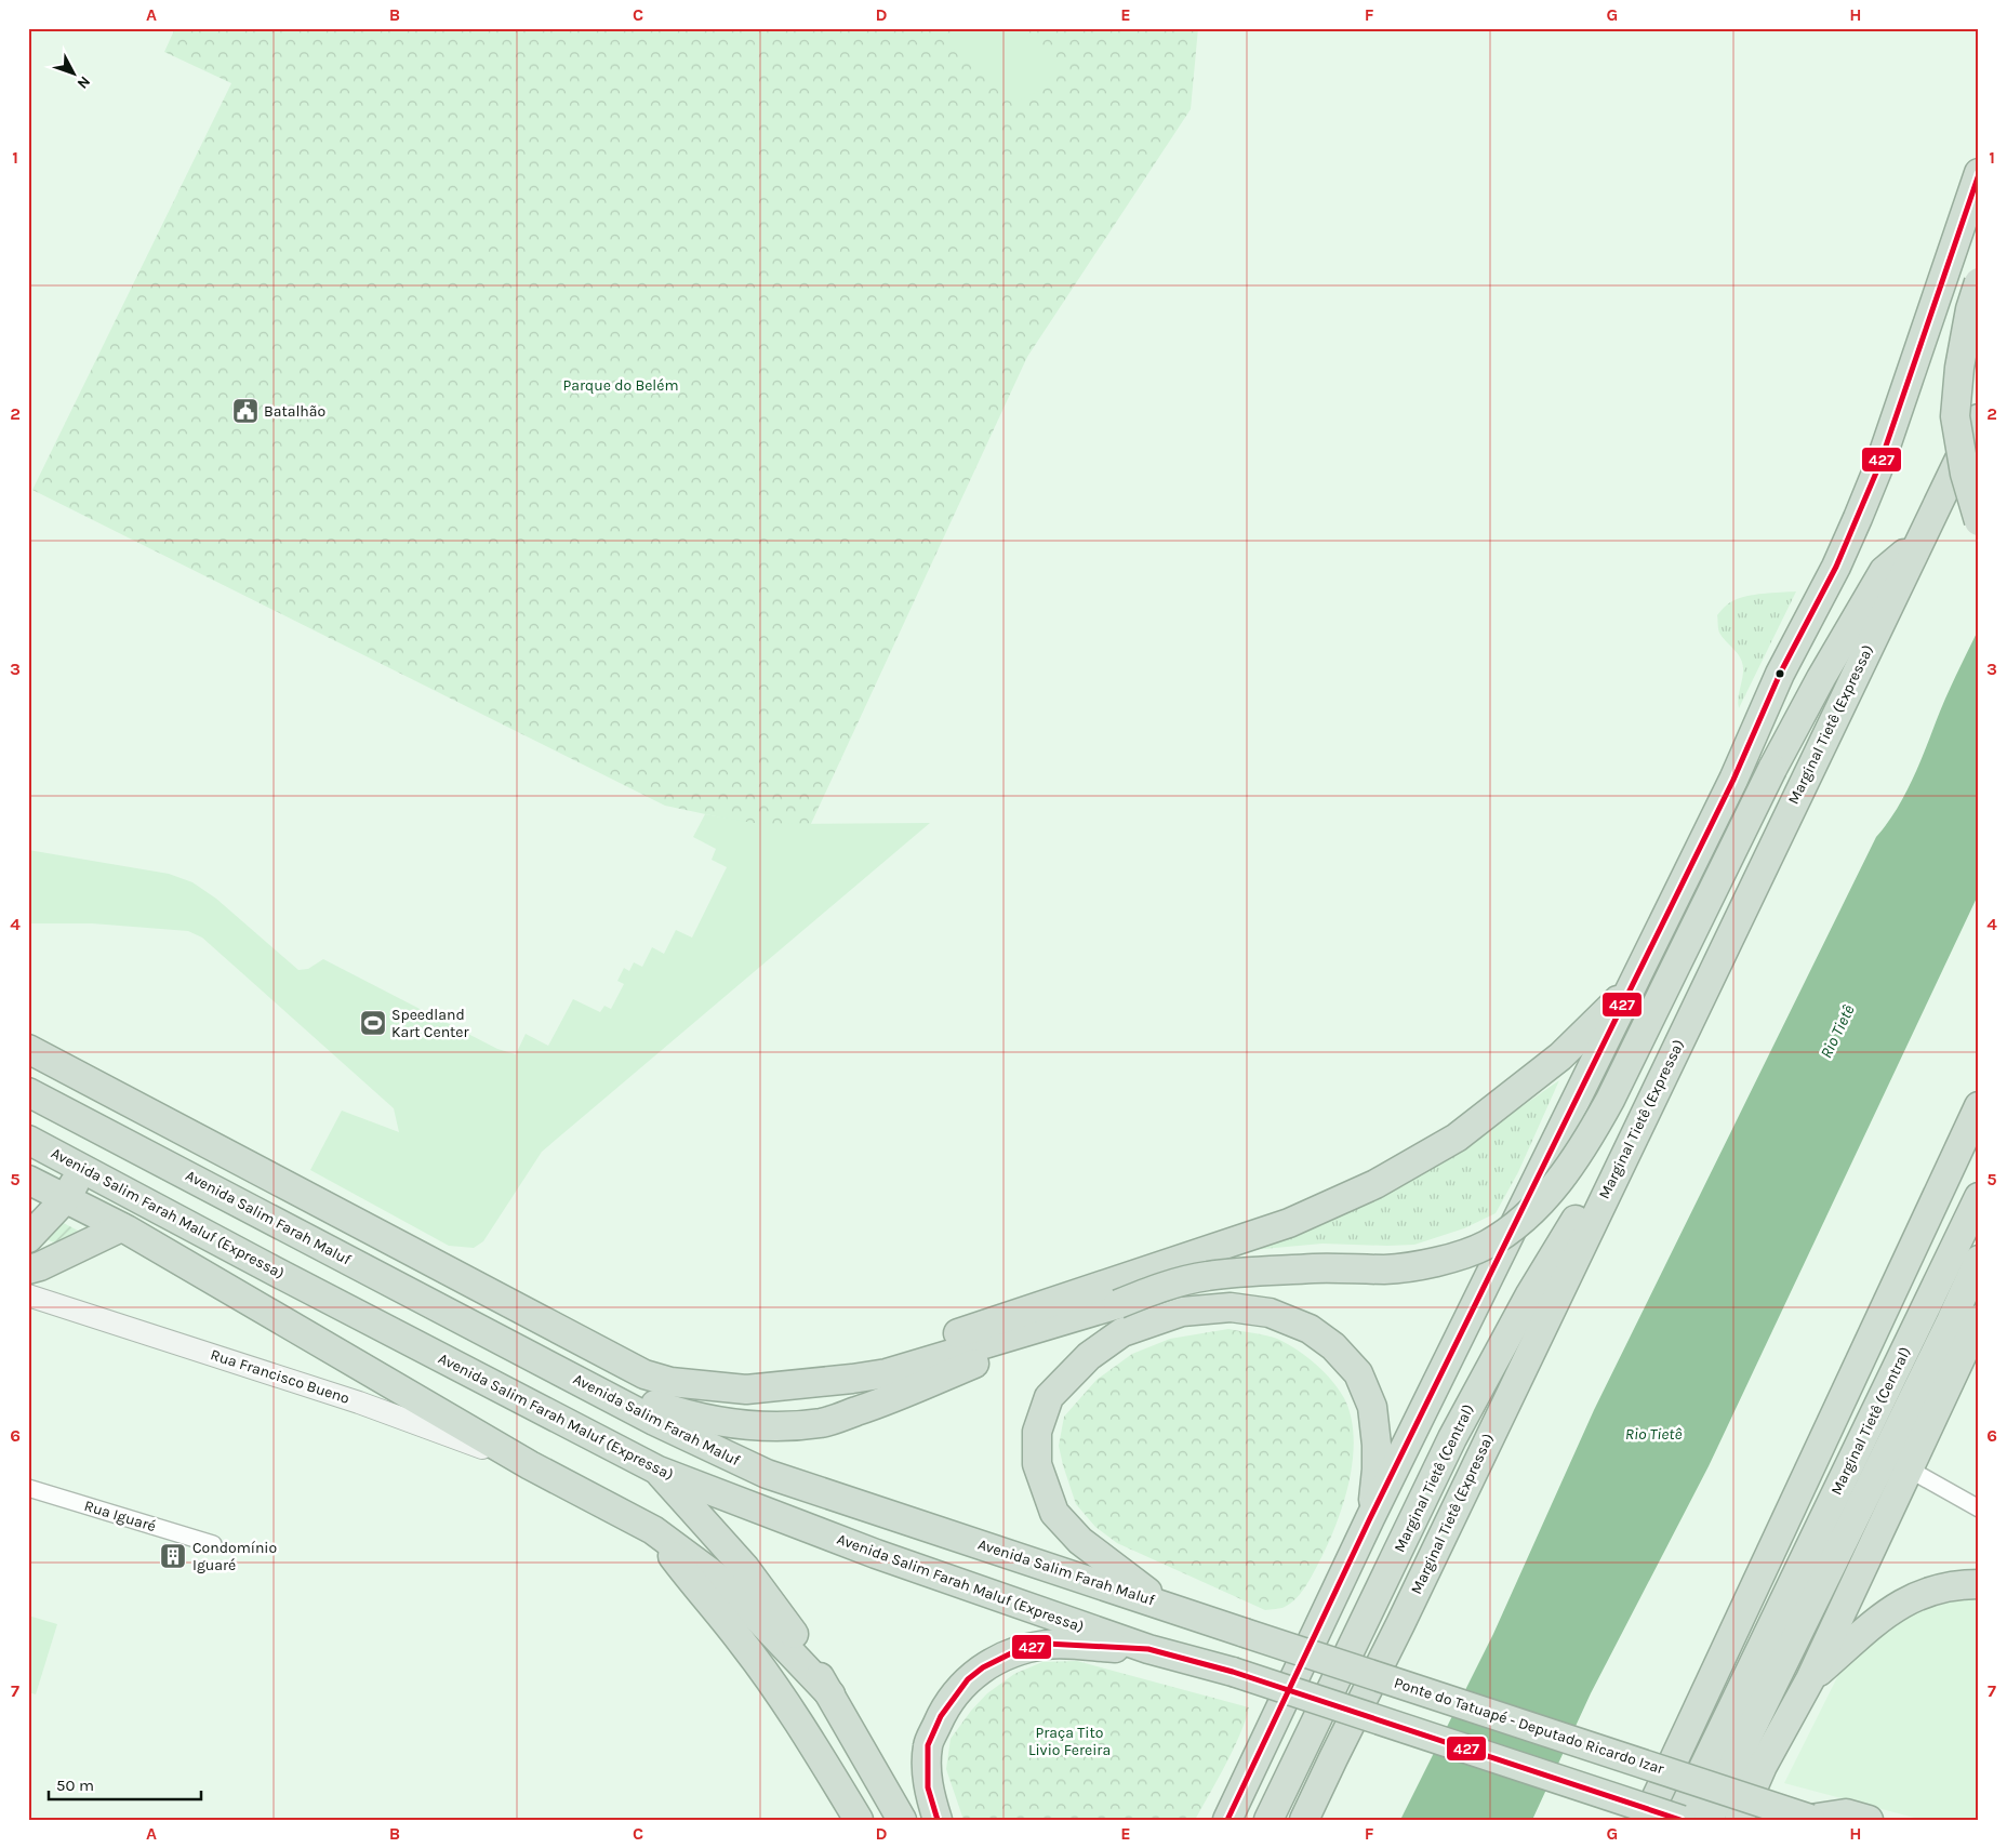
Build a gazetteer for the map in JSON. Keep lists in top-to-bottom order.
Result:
{
  "streets": {
    "highway": [
      "Marginal Tietê (Expressa)",
      "Avenida Salim Farah Maluf (Expressa)",
      "Avenida Salim Farah Maluf",
      "Marginal Tietê (Central)",
      "Ponte do Tatuapé - Deputado Ricardo Izar"
    ],
    "street": ["Rua Francisco Bueno", "Rua Iguaré"]
  },
  "crossings": [
    ["Marginal Tietê (Expressa)", "Marginal Tietê (Central)"],
    ["Avenida Salim Farah Maluf (Expressa)", "Marginal Tietê (Central)"],
    ["Avenida Salim Farah Maluf", "Ponte do Tatuapé - Deputado Ricardo Izar"]
  ],
  "water": ["Rio Tietê"],
  "parks": ["Parque do Belém", "Praça Tito Livio Fereira"],
  "places": {
    "public building": ["Batalhão"],
    "sports": ["Speedland Kart Center"],
    "building": ["Condomínio Iguaré"]
  },
  "lines": ["transit line 427"],
  "scale_bar": "50 m",
  "north": "bottom right",
  "grid": {
    "columns": [
      "A",
      "B",
      "C",
      "D",
      "E",
      "F",
      "G",
      "H"
    ],
    "rows": [
      "1",
      "2",
      "3",
      "4",
      "5",
      "6",
      "7"
    ]
  }
}
